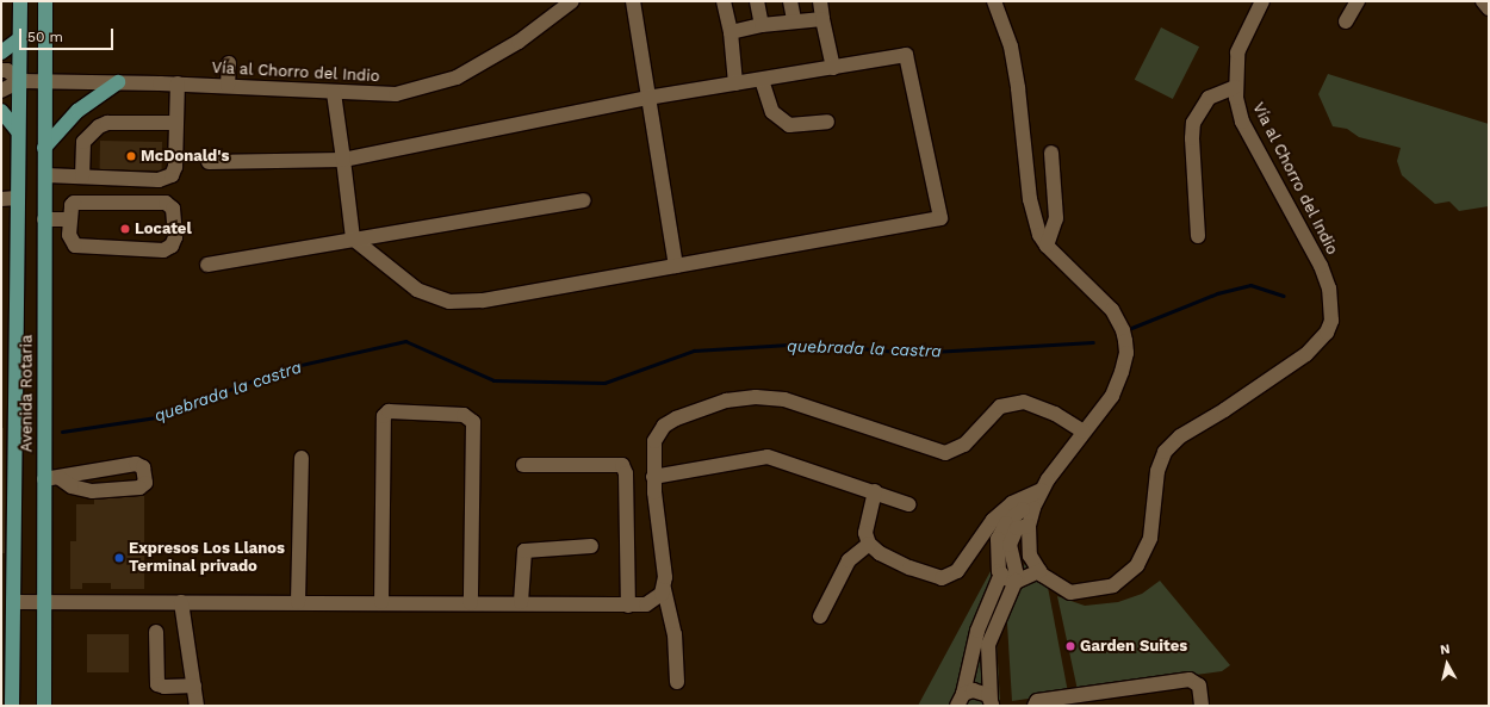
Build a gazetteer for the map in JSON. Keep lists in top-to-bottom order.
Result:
{
  "streets": {
    "main road": ["Avenida Rotaria"],
    "street": ["Vía al Chorro del Indio"]
  },
  "crossings": [
    ["Vía al Chorro del Indio", "Avenida Rotaria"]
  ],
  "water": ["quebrada la castra"],
  "places": [
    "McDonald's",
    "Locatel",
    "Expresos Los Llanos Terminal privado",
    "Garden Suites"
  ],
  "scale_bar": "50 m",
  "north": "top"
}
